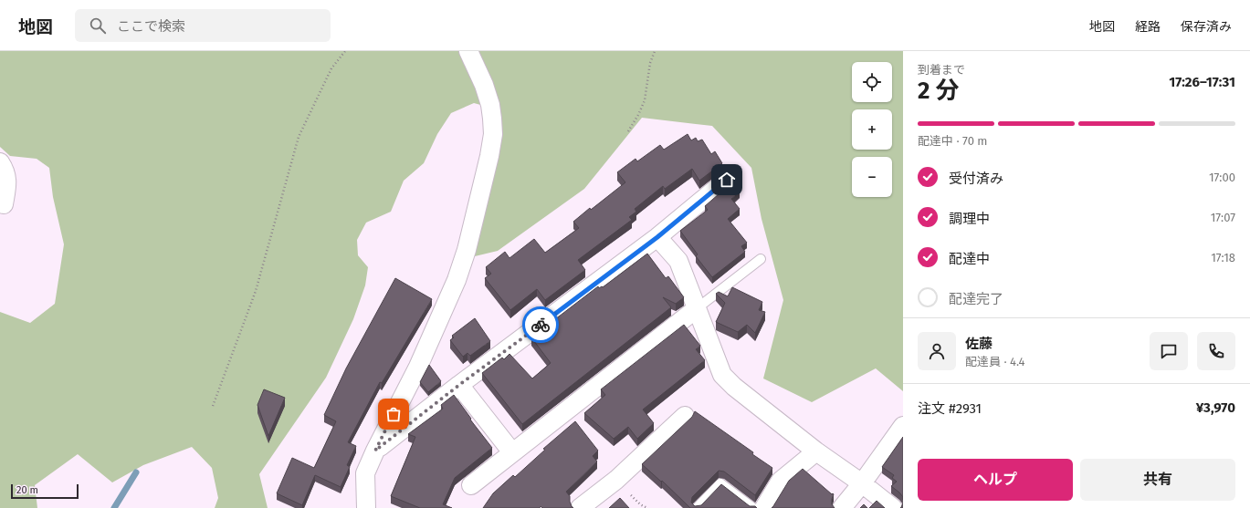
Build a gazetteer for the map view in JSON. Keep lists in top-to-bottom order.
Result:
{
  "scale_bar": "20 m",
  "page": {
    "header": "地図",
    "search": "ここで検索",
    "nav": ["地図", "経路", "保存済み"],
    "heading": ["2 分", "到着まで", "17:26–17:31"],
    "panel": [
      "佐藤",
      "配達員 · 4.4",
      "注文 #2931",
      "¥3,970"
    ],
    "map_buttons": ["+", "−"],
    "bar": "配達中 · 70 m",
    "list": [
      ["受付済み", "17:00"],
      ["調理中", "17:07"],
      ["配達中", "17:18"],
      "配達完了"
    ],
    "buttons": ["ヘルプ", "共有"],
    "scale": "20 m"
  }
}
